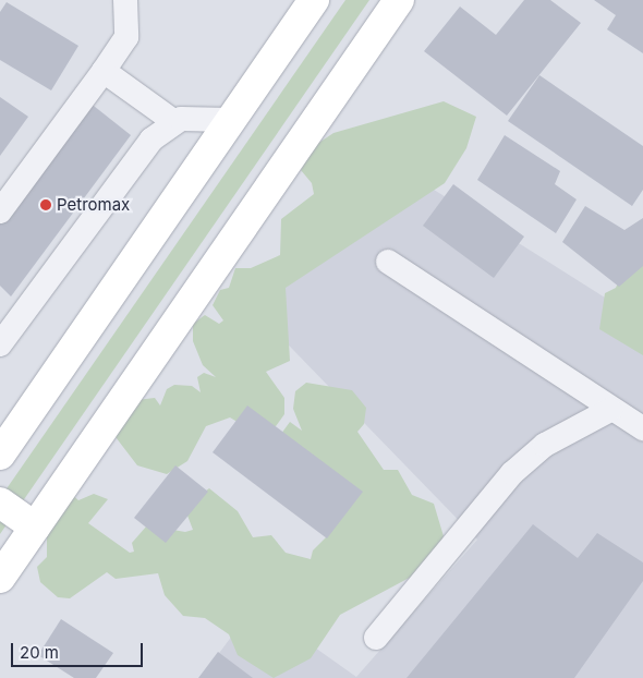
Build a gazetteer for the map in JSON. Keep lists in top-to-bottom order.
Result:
{
  "places": ["Petromax"],
  "scale_bar": "20 m"
}
